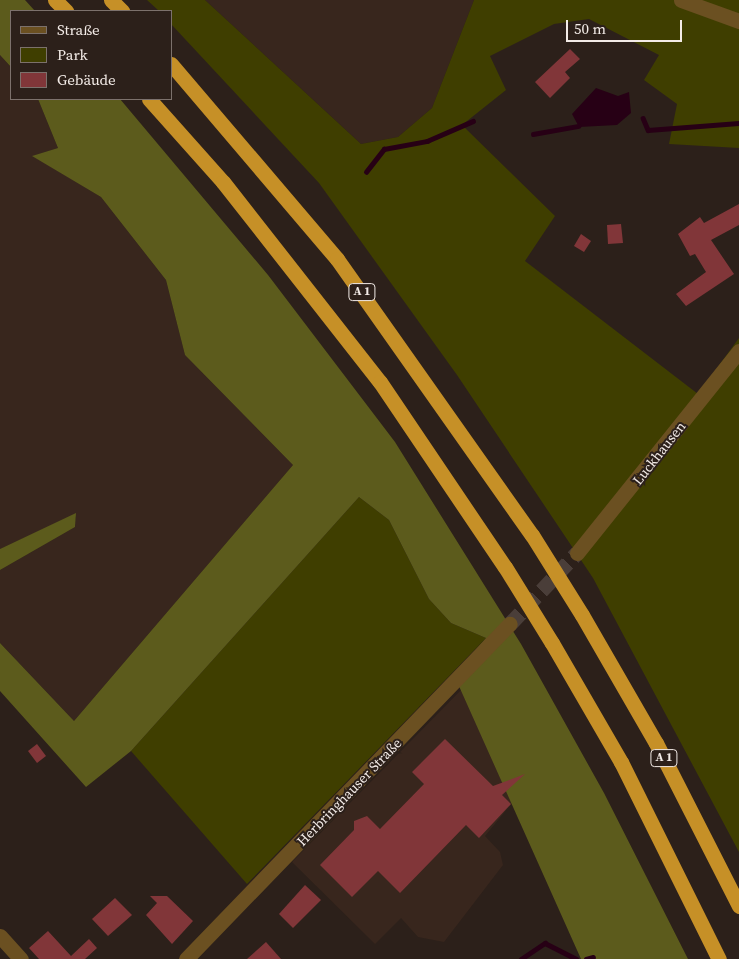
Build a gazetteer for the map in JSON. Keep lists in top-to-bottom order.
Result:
{
  "streets": {
    "highway": ["A 1"],
    "street": ["Luckhausen", "Herbringhauser Straße"]
  },
  "legend": ["Straße", "Park", "Gebäude"],
  "scale_bar": "50 m"
}
